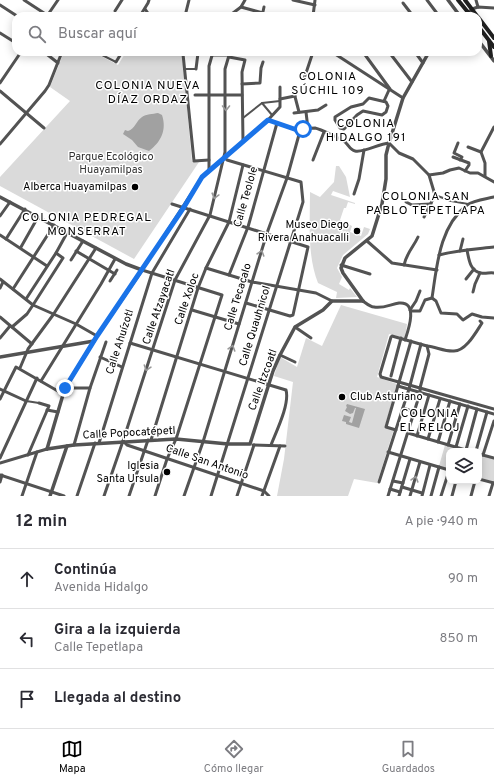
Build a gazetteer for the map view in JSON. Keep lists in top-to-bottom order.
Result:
{
  "streets": {
    "street": [
      "Calle Teolole",
      "Calle Tecacalo",
      "Calle Xoloc",
      "Calle Atzayacatl",
      "Calle Quauhnicol",
      "Calle Ahuízotl",
      "Calle Itzcoatl",
      "Calle Popocatépetl",
      "Calle San Antonio"
    ]
  },
  "crossings": [
    ["Calle Tecacalo", "Calle Quauhnicol"],
    ["Calle Tecacalo", "Calle Popocatépetl"],
    ["Calle Tecacalo", "Calle San Antonio"],
    ["Calle Xoloc", "Calle Popocatépetl"],
    ["Calle Xoloc", "Calle San Antonio"],
    ["Calle Atzayacatl", "Calle Popocatépetl"],
    ["Calle Atzayacatl", "Calle San Antonio"],
    ["Calle Quauhnicol", "Calle Popocatépetl"],
    ["Calle Quauhnicol", "Calle San Antonio"],
    ["Calle Ahuízotl", "Calle Popocatépetl"],
    ["Calle Itzcoatl", "Calle Popocatépetl"],
    ["Calle Popocatépetl", "Calle San Antonio"]
  ],
  "districts": [
    "COLONIA SÚCHIL 109",
    "COLONIA NUEVA DÍAZ ORDAZ",
    "COLONIA HIDALGO 191",
    "COLONIA SAN PABLO TEPETLAPA",
    "COLONIA PEDREGAL MONSERRAT",
    "COLONIA EL RELOJ"
  ],
  "parks": ["Parque Ecológico Huayamilpas"],
  "places": [
    "Alberca Huayamilpas",
    "Museo Diego Rivera Anahuacalli",
    "Club Asturiano",
    "Iglesia Santa Ursula"
  ],
  "page": {
    "search": "Buscar aquí",
    "heading": ["12 min", "A pie · 940 m"],
    "list": [
      ["Continúa", "Avenida Hidalgo", "90 m"],
      ["Gira a la izquierda", "Calle Tepetlapa", "850 m"],
      "Llegada al destino"
    ],
    "nav": ["Mapa", "Cómo llegar", "Guardados"]
  }
}
